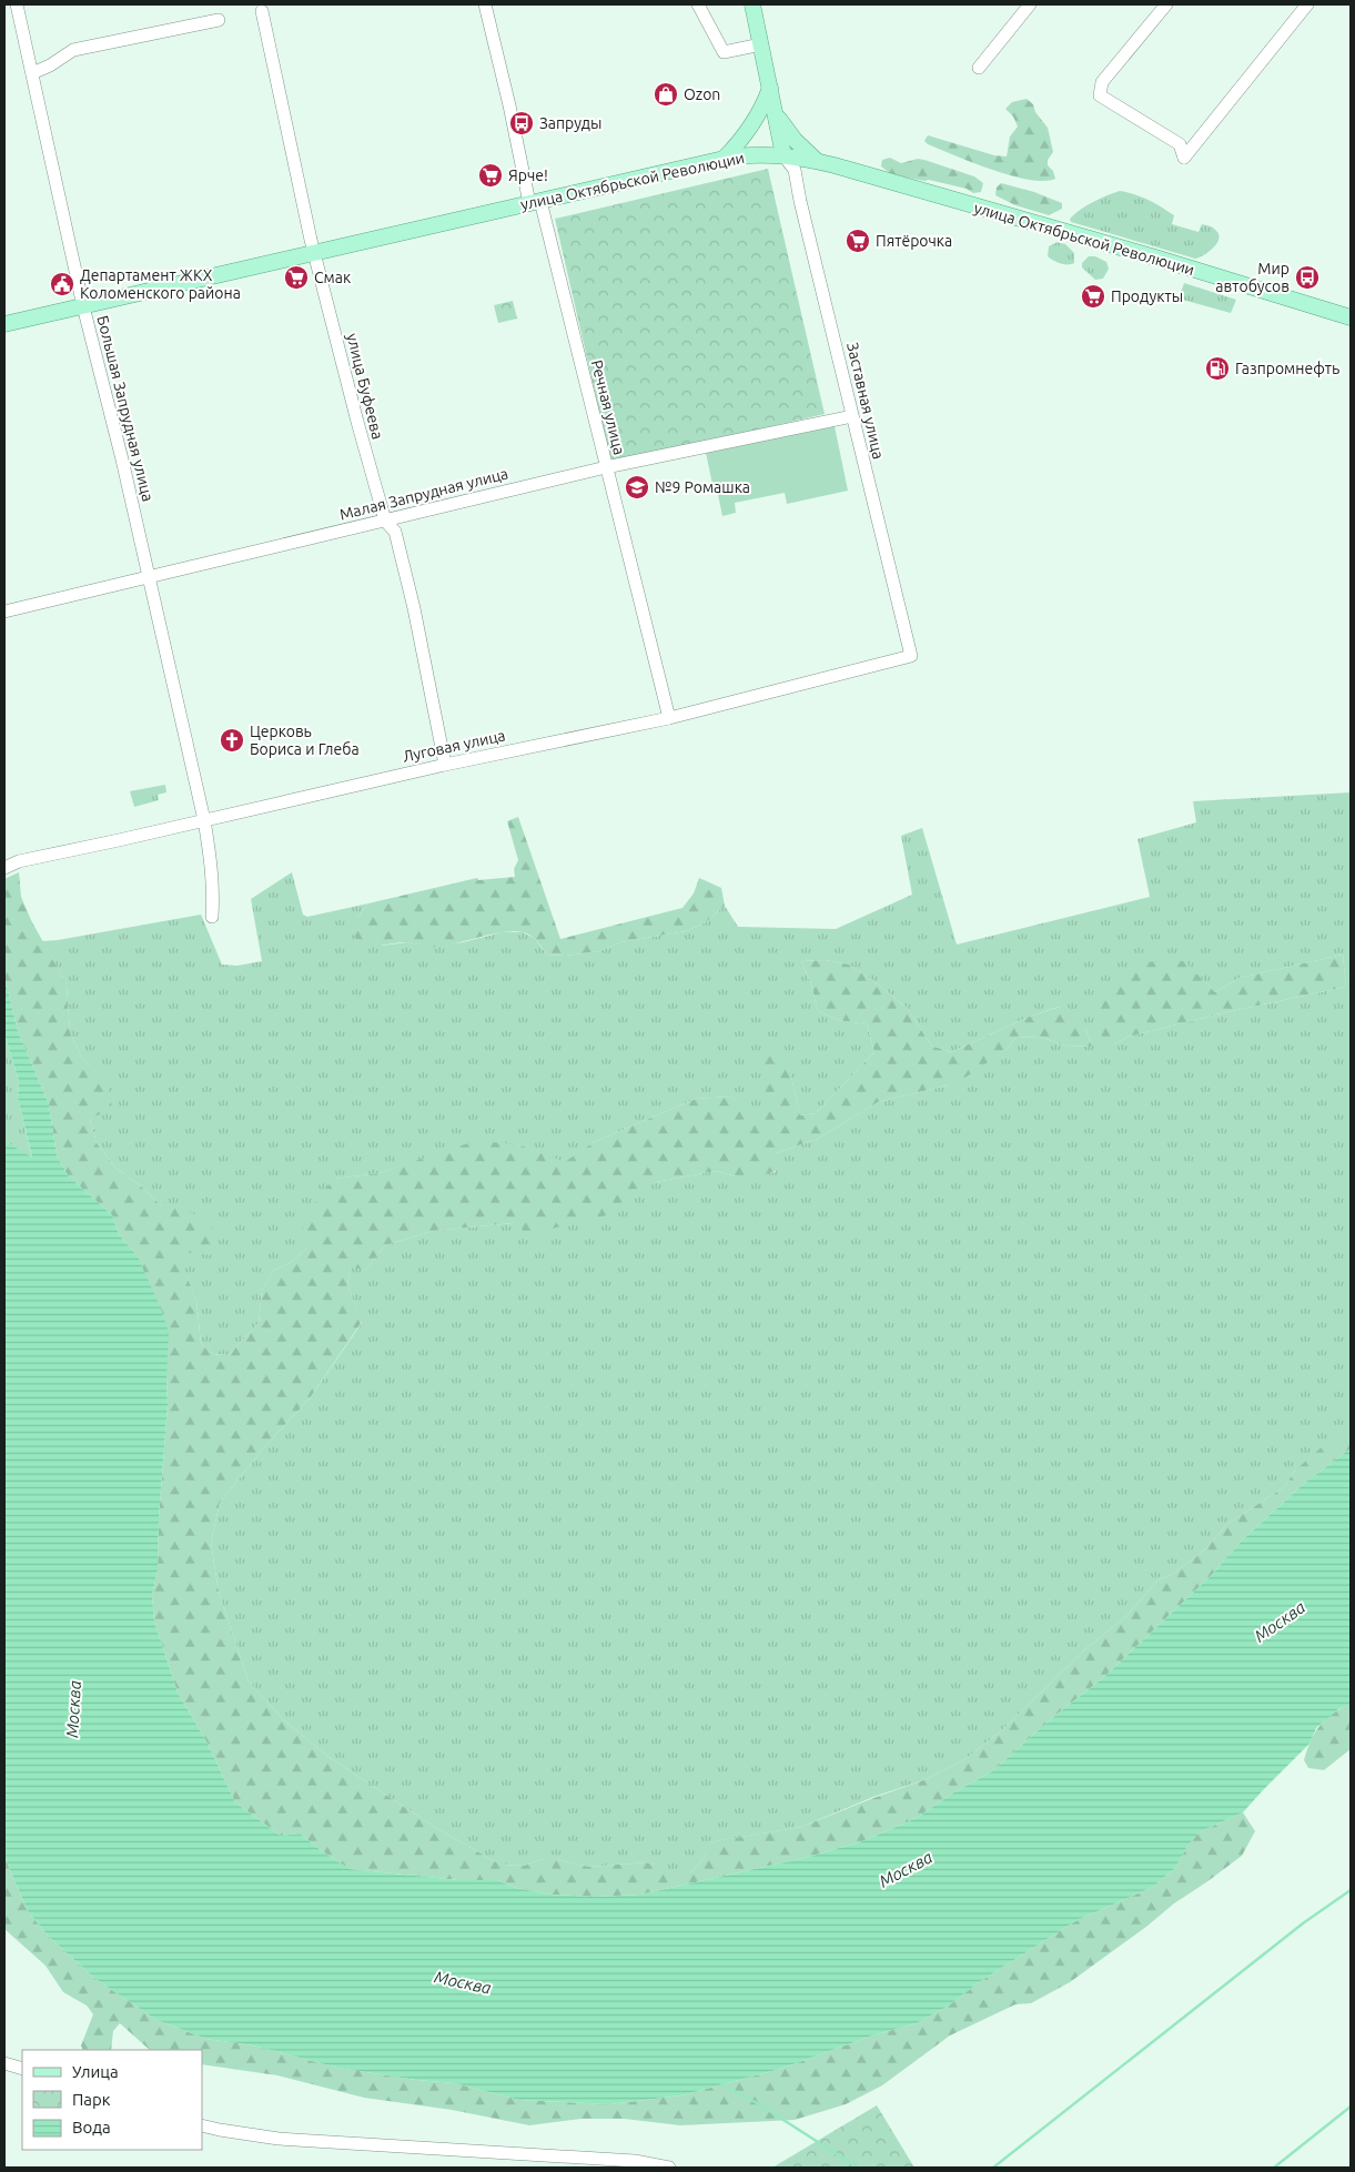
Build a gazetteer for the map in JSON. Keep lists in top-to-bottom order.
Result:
{
  "streets": {
    "main road": ["улица Октябрьской Революции"],
    "street": [
      "улица Буфеева",
      "Заставная улица",
      "Речная улица",
      "Большая Запрудная улица",
      "Малая Запрудная улица",
      "Луговая улица"
    ]
  },
  "crossings": [
    ["улица Октябрьской Революции", "улица Буфеева"],
    ["улица Октябрьской Революции", "Заставная улица"],
    ["улица Октябрьской Революции", "Речная улица"],
    ["улица Октябрьской Революции", "Большая Запрудная улица"],
    ["улица Буфеева", "Малая Запрудная улица"],
    ["улица Буфеева", "Луговая улица"],
    ["Заставная улица", "Малая Запрудная улица"],
    ["Заставная улица", "Луговая улица"],
    ["Речная улица", "Малая Запрудная улица"],
    ["Речная улица", "Луговая улица"],
    ["Большая Запрудная улица", "Малая Запрудная улица"],
    ["Большая Запрудная улица", "Луговая улица"]
  ],
  "water": ["Москва"],
  "places": {
    "shop": ["Ozon"],
    "bus stop": ["Запруды", "Мир автобусов"],
    "supermarket": [
      "Ярче!",
      "Пятёрочка",
      "Смак",
      "Продукты"
    ],
    "public building": ["Департамент ЖКХ Коломенского района"],
    "fuel station": ["Газпромнефть"],
    "school or university": ["№9 Ромашка"],
    "church": ["Церковь Бориса и Глеба"]
  },
  "legend": ["Улица", "Парк", "Вода"]
}
